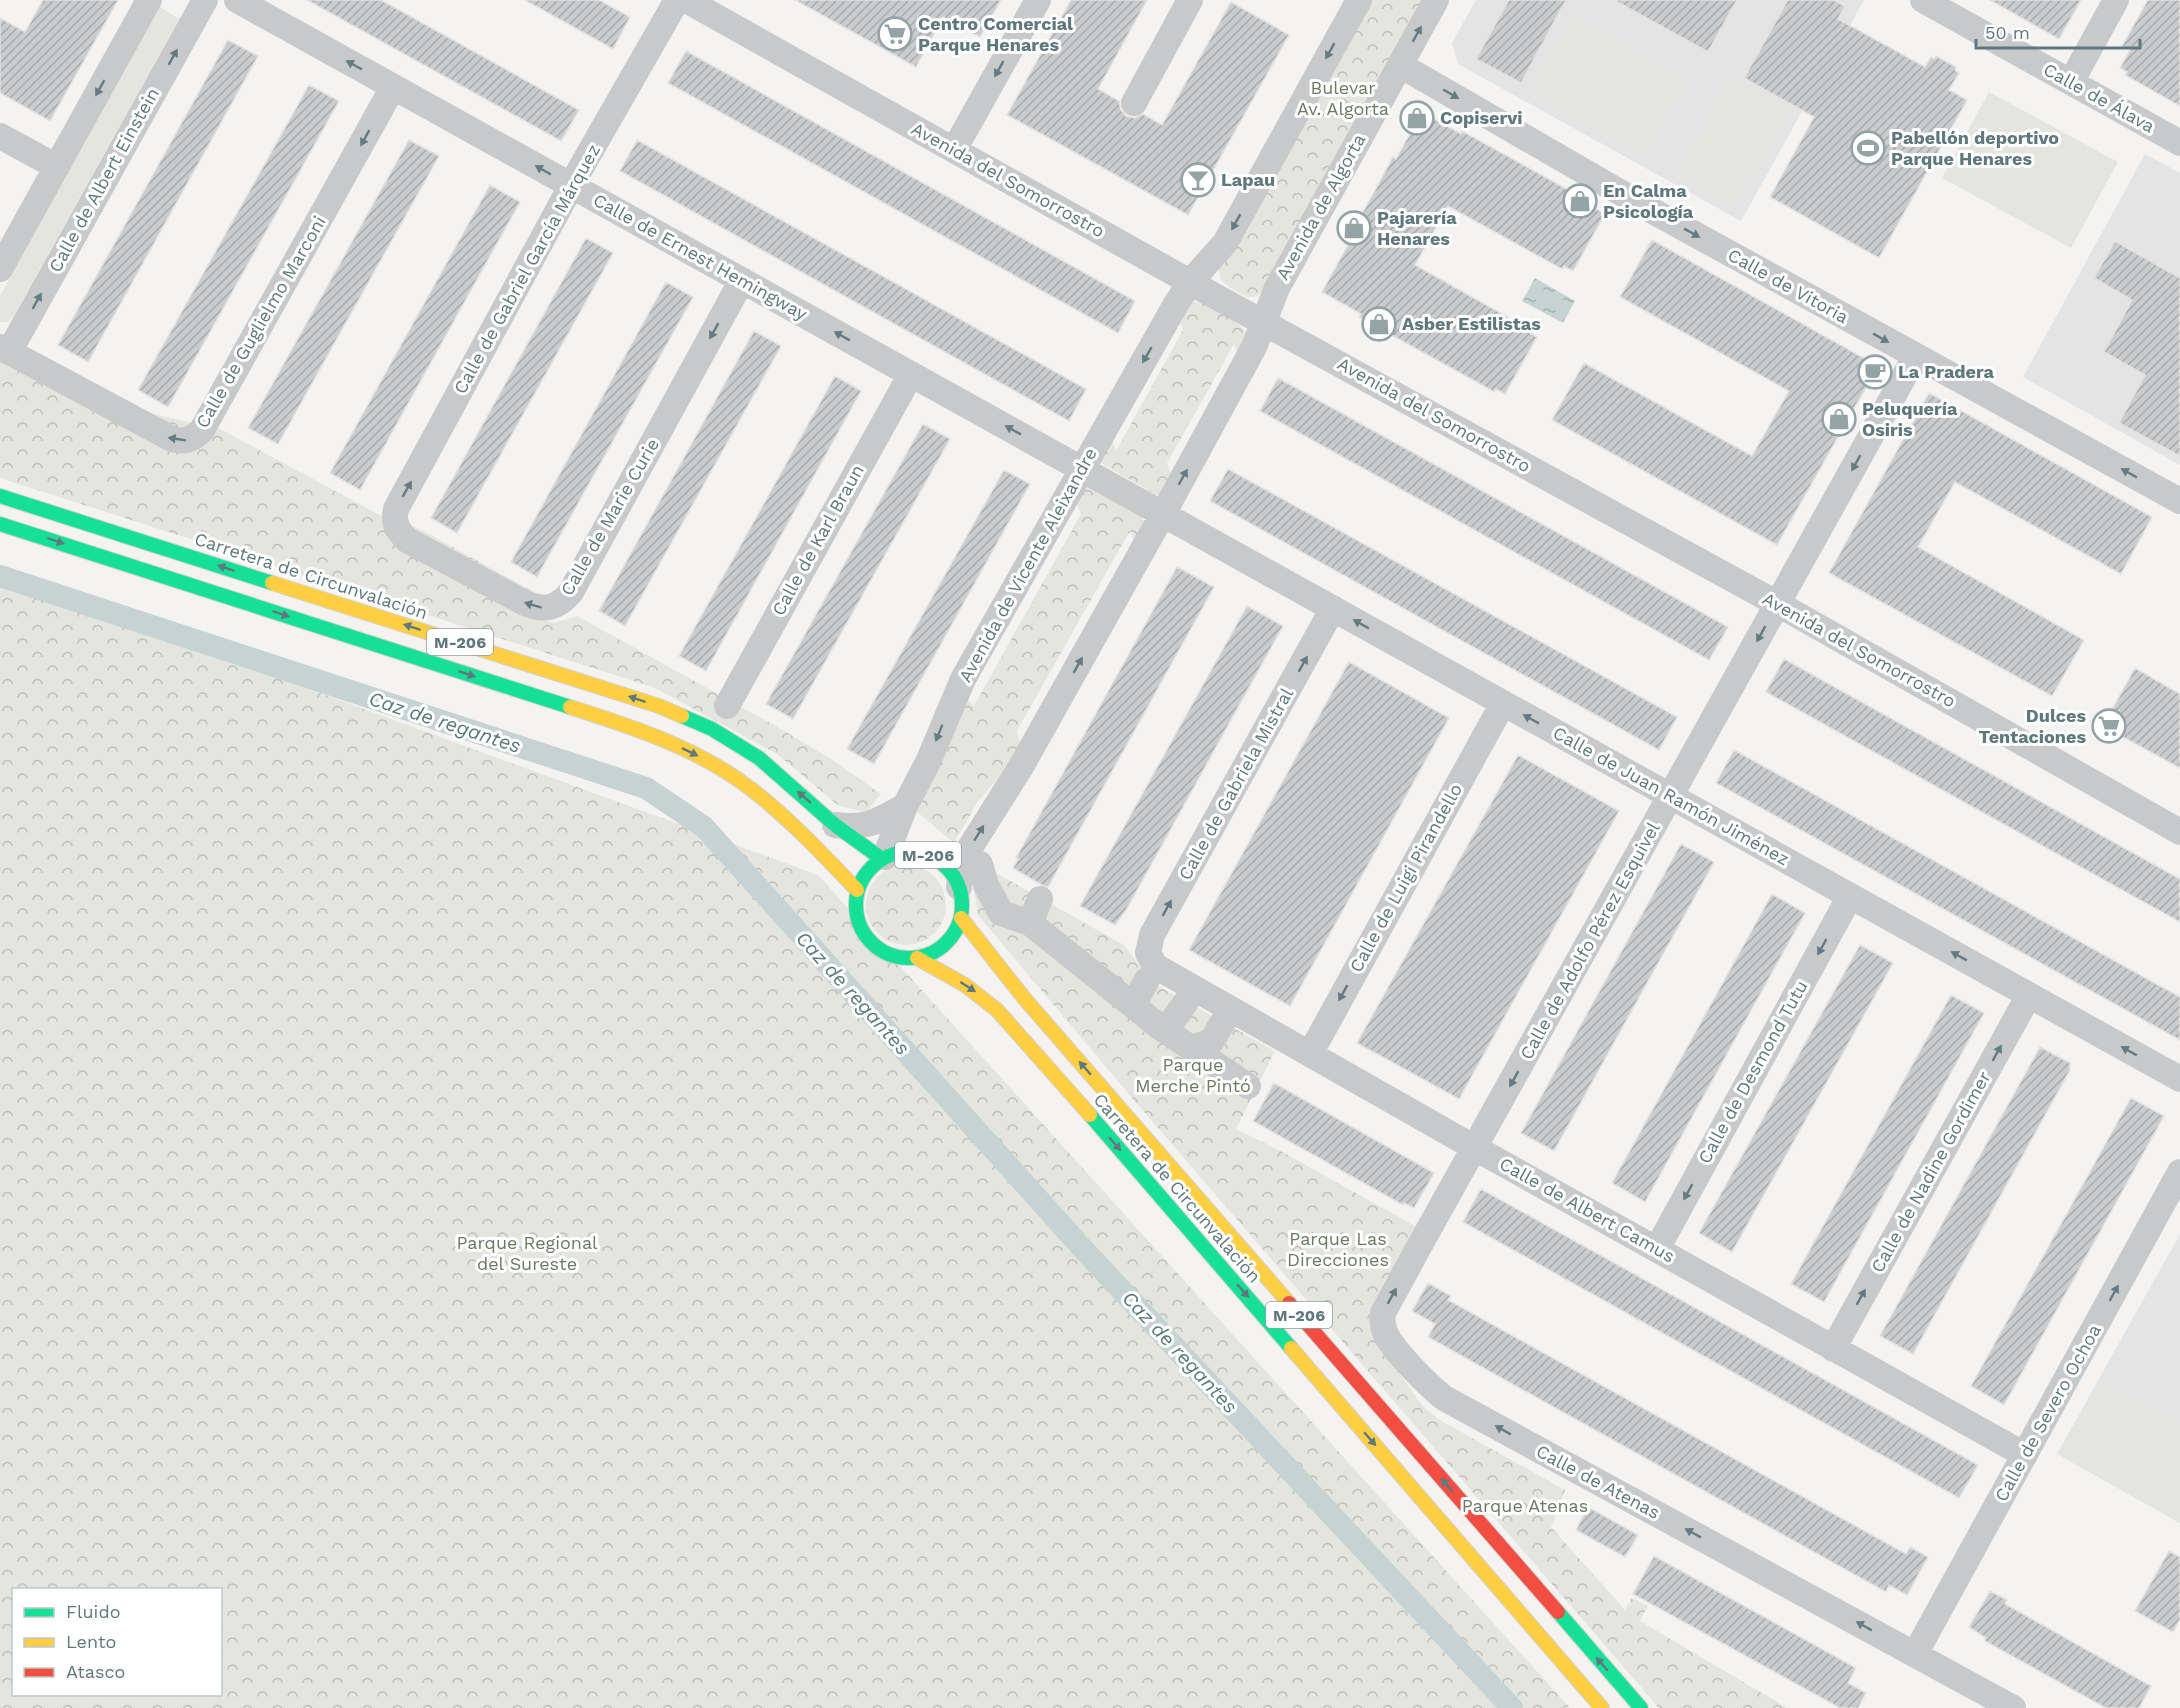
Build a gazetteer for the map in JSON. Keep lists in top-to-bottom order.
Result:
{
  "streets": {
    "main road": ["Carretera de Circunvalación", "M-206"],
    "street": [
      "Calle de Álava",
      "Calle de Albert Einstein",
      "Avenida del Somorrostro",
      "Avenida de Algorta",
      "Calle de Ernest Hemingway",
      "Calle de Gabriel García Márquez",
      "Calle de Vitoria",
      "Calle de Guglielmo Marconi",
      "Calle de Marie Curie",
      "Calle de Karl Braun",
      "Avenida de Vicente Aleixandre",
      "Calle de Gabriela Mistral",
      "Calle de Juan Ramón Jiménez",
      "Calle de Luigi Pirandello",
      "Calle de Adolfo Pérez Esquivel",
      "Calle de Desmond Tutu",
      "Calle de Nadine Gordimer",
      "Calle de Albert Camus",
      "Calle de Severo Ochoa",
      "Calle de Atenas"
    ]
  },
  "crossings": [
    ["Calle de Albert Einstein", "Calle de Guglielmo Marconi"],
    ["Avenida del Somorrostro", "Avenida de Algorta"],
    ["Avenida del Somorrostro", "Avenida de Vicente Aleixandre"],
    ["Avenida del Somorrostro", "Calle de Adolfo Pérez Esquivel"],
    ["Avenida de Algorta", "Calle de Vitoria"],
    ["Calle de Ernest Hemingway", "Calle de Gabriel García Márquez"],
    ["Calle de Ernest Hemingway", "Calle de Guglielmo Marconi"],
    ["Calle de Ernest Hemingway", "Calle de Marie Curie"],
    ["Calle de Ernest Hemingway", "Calle de Karl Braun"],
    ["Calle de Ernest Hemingway", "Avenida de Vicente Aleixandre"],
    ["Calle de Ernest Hemingway", "Calle de Juan Ramón Jiménez"],
    ["Calle de Gabriel García Márquez", "Calle de Marie Curie"],
    ["Calle de Vitoria", "Calle de Adolfo Pérez Esquivel"],
    ["Avenida de Vicente Aleixandre", "Carretera de Circunvalación"],
    ["Avenida de Vicente Aleixandre", "M-206"],
    ["Carretera de Circunvalación", "M-206"],
    ["Calle de Gabriela Mistral", "Calle de Juan Ramón Jiménez"],
    ["Calle de Gabriela Mistral", "Calle de Albert Camus"],
    ["Calle de Juan Ramón Jiménez", "Calle de Luigi Pirandello"],
    ["Calle de Juan Ramón Jiménez", "Calle de Adolfo Pérez Esquivel"],
    ["Calle de Juan Ramón Jiménez", "Calle de Desmond Tutu"],
    ["Calle de Juan Ramón Jiménez", "Calle de Nadine Gordimer"],
    ["Calle de Luigi Pirandello", "Calle de Albert Camus"],
    ["Calle de Adolfo Pérez Esquivel", "Calle de Albert Camus"],
    ["Calle de Adolfo Pérez Esquivel", "Calle de Atenas"],
    ["Calle de Desmond Tutu", "Calle de Albert Camus"],
    ["Calle de Nadine Gordimer", "Calle de Albert Camus"],
    ["Calle de Albert Camus", "Calle de Severo Ochoa"],
    ["Calle de Albert Camus", "Calle de Atenas"],
    ["Calle de Severo Ochoa", "Calle de Atenas"]
  ],
  "one_way": [
    "Calle de Ernest Hemingway",
    "Calle de Gabriel García Márquez",
    "Calle de Juan Ramón Jiménez",
    "Calle de Luigi Pirandello",
    "Calle de Adolfo Pérez Esquivel",
    "Calle de Desmond Tutu",
    "Calle de Nadine Gordimer",
    "Calle de Severo Ochoa",
    "Calle de Atenas"
  ],
  "water": ["Caz de regantes"],
  "parks": [
    "Bulevar Av. Algorta",
    "Parque Merche Pintó",
    "Parque Las Direcciones",
    "Parque Regional del Sureste",
    "Parque Atenas"
  ],
  "places": {
    "supermarket": ["Centro Comercial Parque Henares", "Dulces Tentaciones"],
    "shop": [
      "Copiservi",
      "En Calma Psicología",
      "Pajarería Henares",
      "Asber Estilistas",
      "Peluquería Osiris"
    ],
    "sports": ["Pabellón deportivo Parque Henares"],
    "bar": ["Lapau"],
    "cafe": ["La Pradera"]
  },
  "legend": ["Fluido", "Lento", "Atasco"],
  "scale_bar": "50 m"
}
